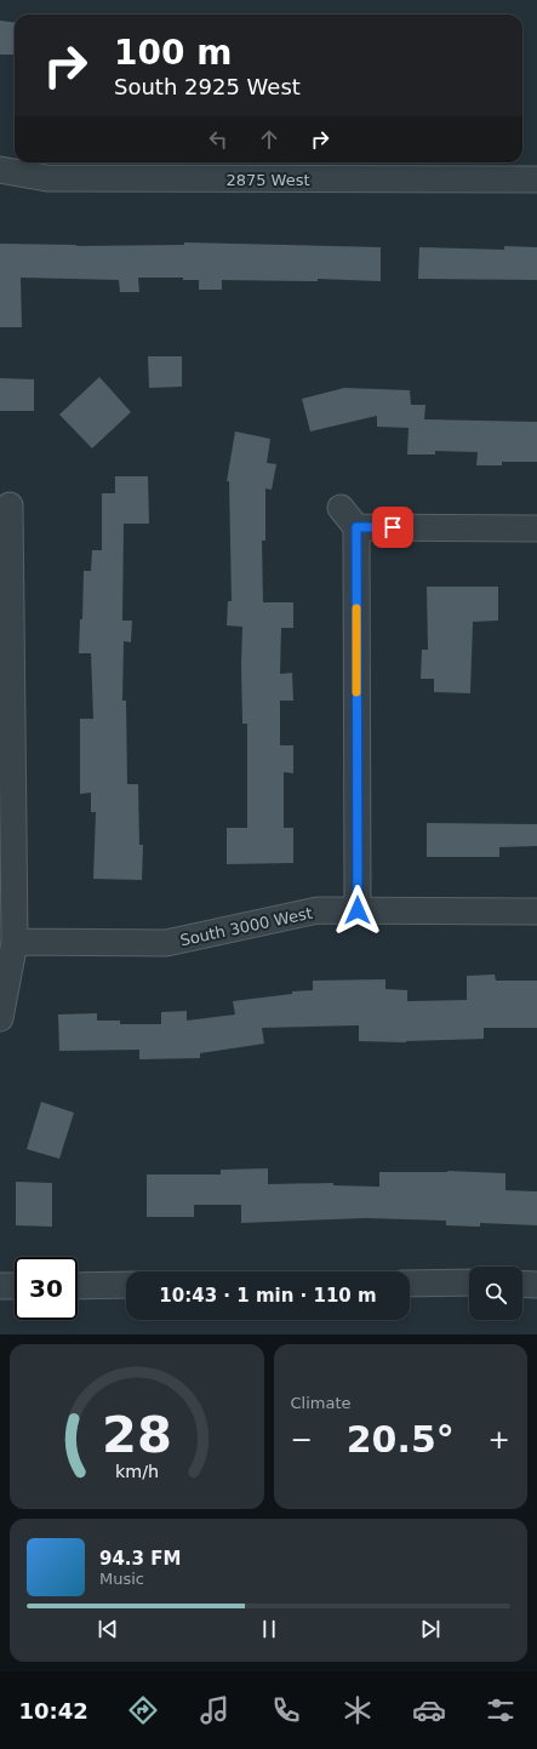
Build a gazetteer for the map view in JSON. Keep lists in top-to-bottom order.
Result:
{
  "streets": {
    "street": ["2875 West", "South 3000 West"]
  },
  "page": {
    "turn": ["100 m", "South 2925 West"],
    "limit": "30",
    "trip": "10:43 · 1 min · 110 m",
    "tile": "Climate",
    "heat": ["−", "20.5°", "+"],
    "song": ["94.3 FM", "Music"],
    "tabs": "10:42",
    "gauge": ["28", "km/h"]
  }
}
